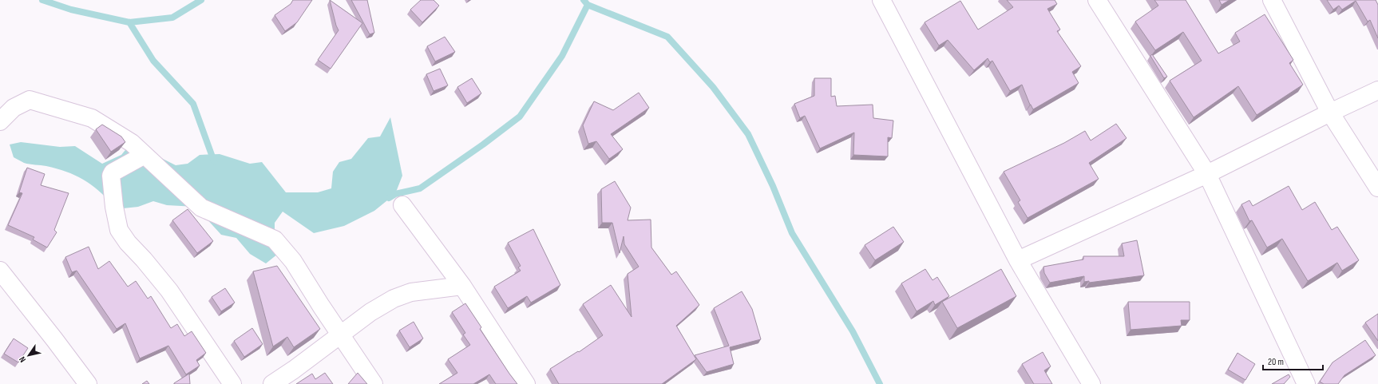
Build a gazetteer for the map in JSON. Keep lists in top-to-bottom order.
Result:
{
  "scale_bar": "20 m",
  "north": "bottom left"
}
